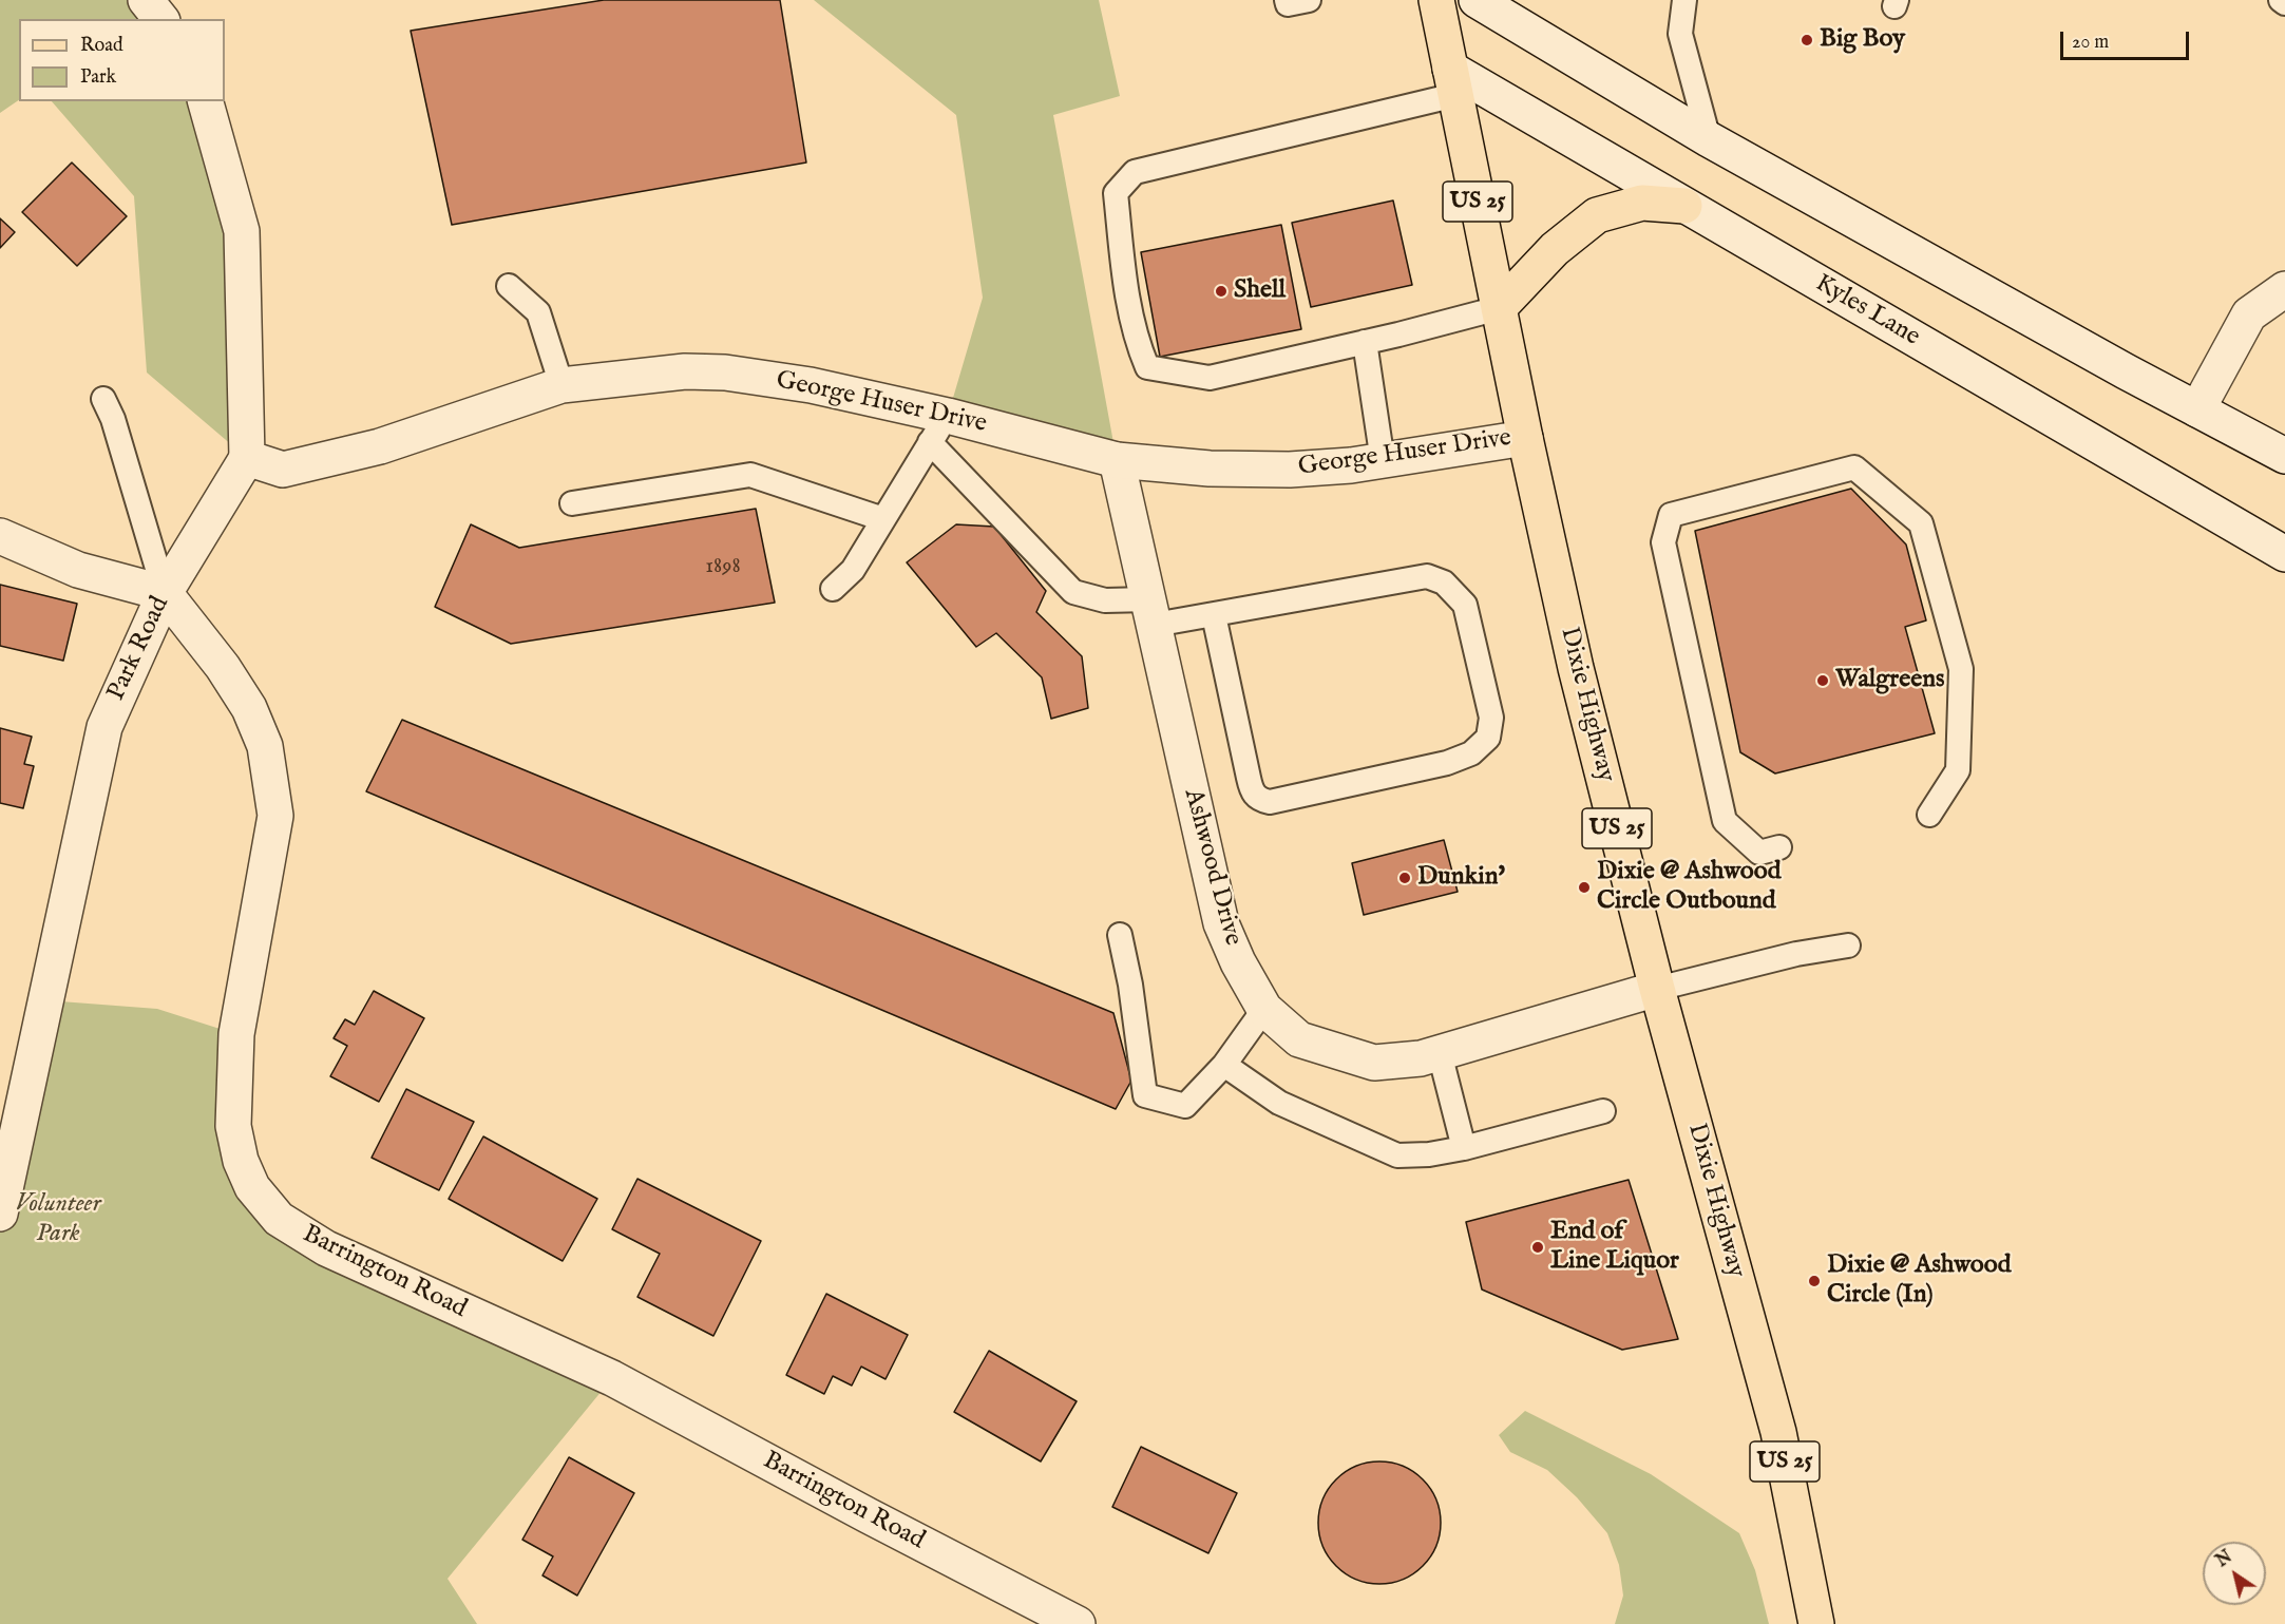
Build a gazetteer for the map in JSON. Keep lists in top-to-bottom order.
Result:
{
  "streets": {
    "main road": ["US 25", "Dixie Highway"],
    "street": [
      "Kyles Lane",
      "George Huser Drive",
      "Park Road",
      "Ashwood Drive",
      "Barrington Road"
    ]
  },
  "crossings": [
    ["Kyles Lane", "Dixie Highway"],
    ["George Huser Drive", "Park Road"],
    ["George Huser Drive", "Dixie Highway"],
    ["George Huser Drive", "Ashwood Drive"],
    ["Park Road", "Barrington Road"],
    ["Dixie Highway", "Ashwood Drive"]
  ],
  "parks": ["Volunteer Park"],
  "places": [
    "Big Boy",
    "Shell",
    "Walgreens",
    "Dunkin'",
    "Dixie @ Ashwood Circle Outbound",
    "End of Line Liquor",
    "Dixie @ Ashwood Circle (In)"
  ],
  "house_numbers": ["1898"],
  "legend": ["Road", "Park"],
  "scale_bar": "20 m",
  "north": "top left"
}
